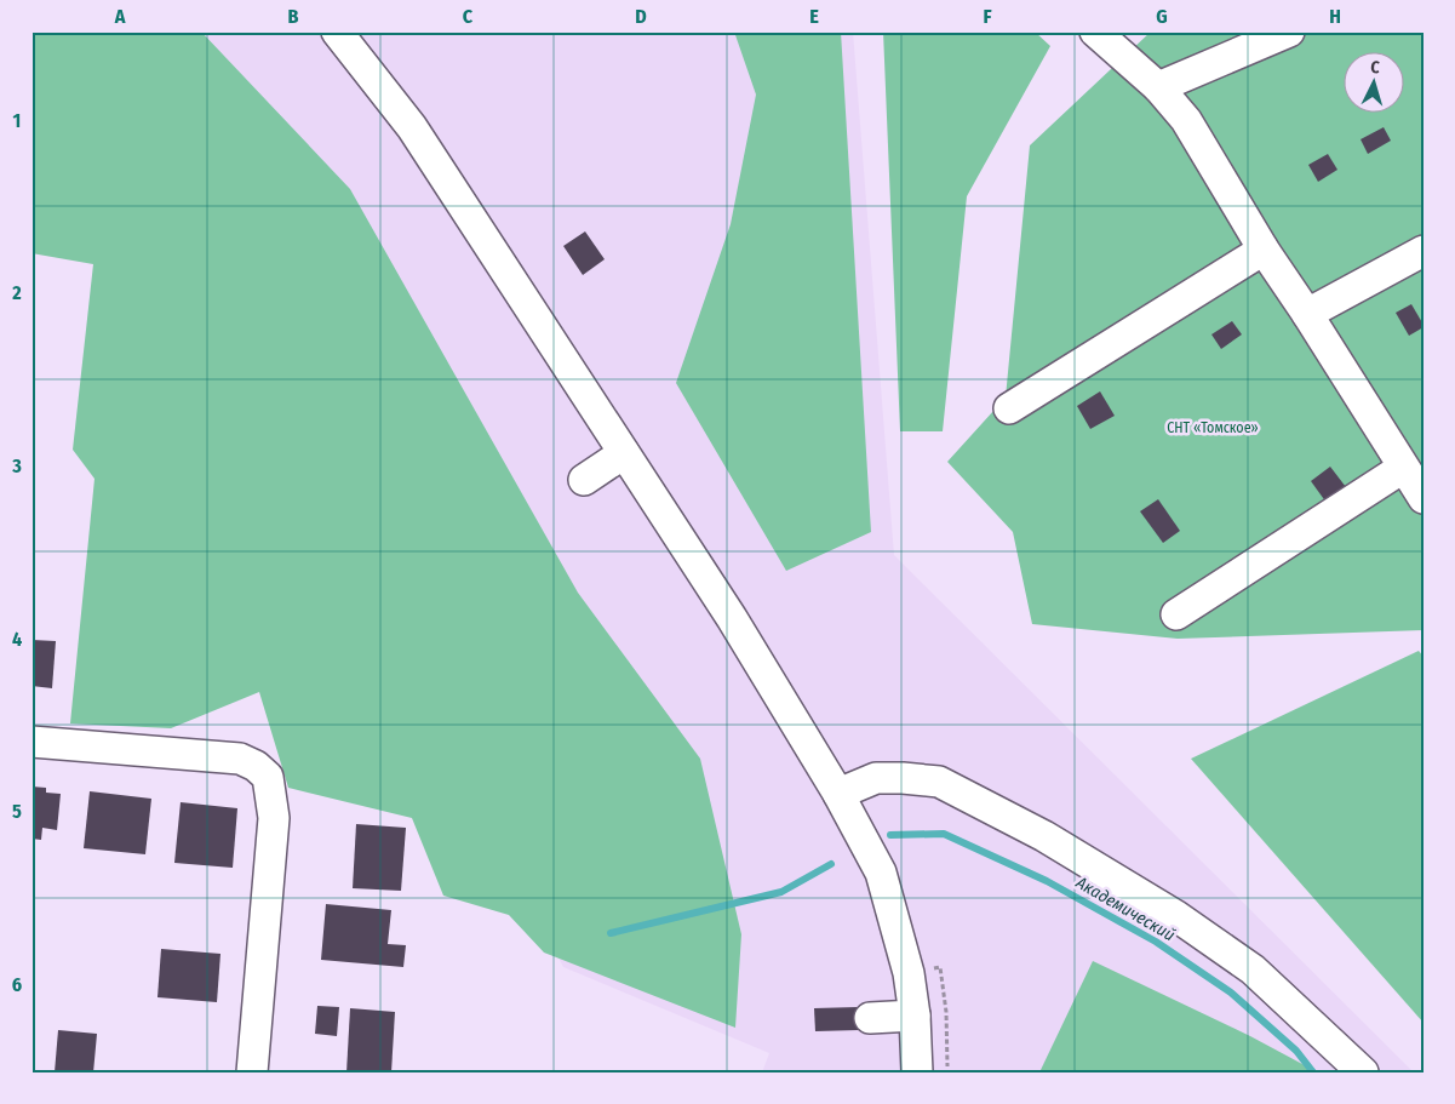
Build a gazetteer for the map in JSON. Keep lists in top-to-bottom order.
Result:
{
  "water": ["Академический"],
  "parks": ["СНТ «Томское»"],
  "north": "top",
  "grid": {
    "columns": [
      "A",
      "B",
      "C",
      "D",
      "E",
      "F",
      "G",
      "H"
    ],
    "rows": [
      "1",
      "2",
      "3",
      "4",
      "5",
      "6"
    ]
  }
}
